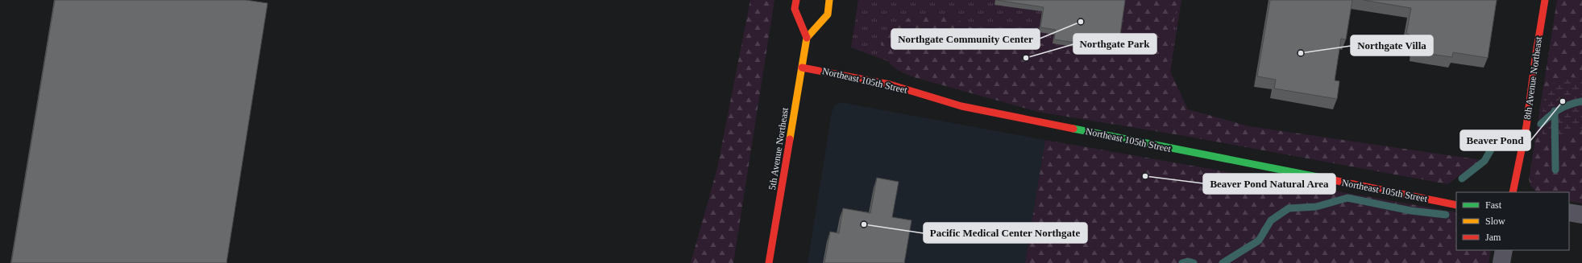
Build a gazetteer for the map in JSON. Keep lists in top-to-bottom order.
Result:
{
  "streets": {
    "street": ["8th Avenue Northeast", "Northeast 105th Street", "5th Avenue Northeast"]
  },
  "crossings": [
    ["Northeast 105th Street", "5th Avenue Northeast"]
  ],
  "places": [
    "Northgate Community Center",
    "Northgate Villa",
    "Northgate Park",
    "Beaver Pond",
    "Beaver Pond Natural Area",
    "Pacific Medical Center Northgate"
  ],
  "legend": ["Fast", "Slow", "Jam"]
}
